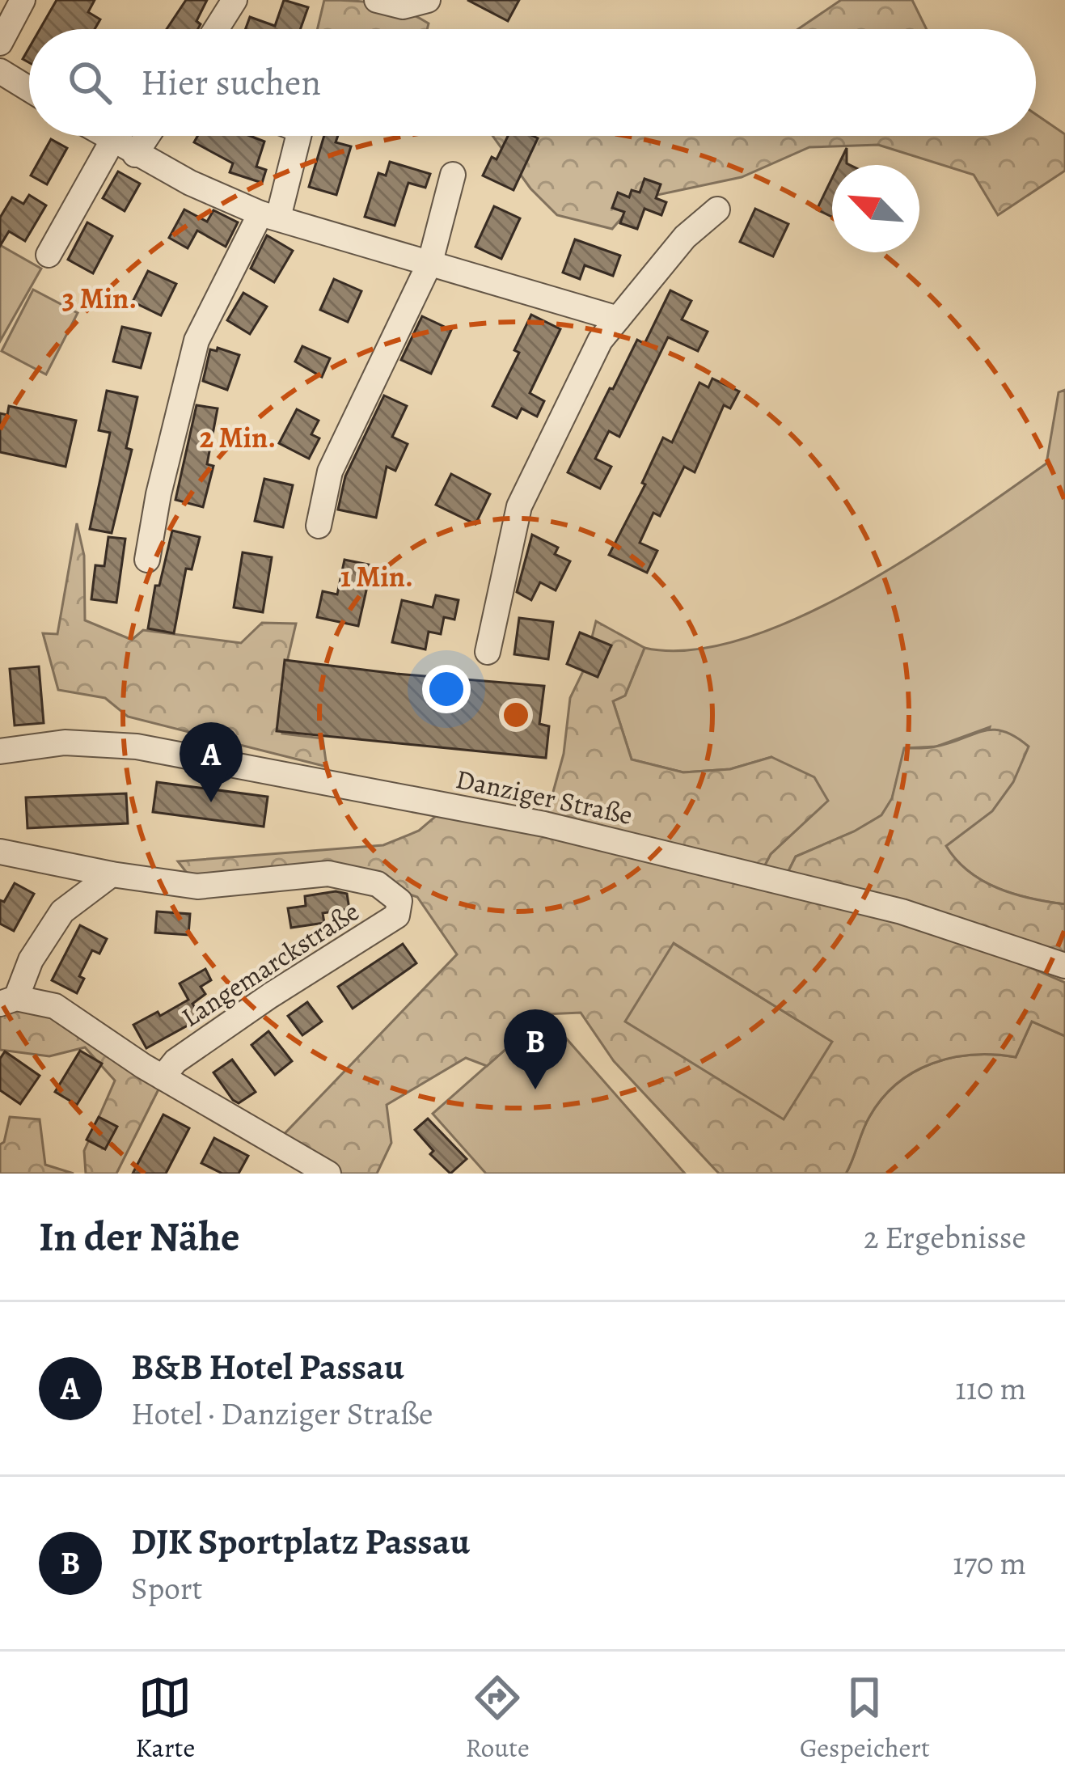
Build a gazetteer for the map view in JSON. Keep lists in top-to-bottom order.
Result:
{
  "streets": {
    "street": ["Danziger Straße", "Langemarckstraße"]
  },
  "north": "top left",
  "page": {
    "search": "Hier suchen",
    "pins": ["A", "B"],
    "heading": ["In der Nähe", "2 Ergebnisse"],
    "list": [
      {
        "mark": "A",
        "name": "B&B Hotel Passau",
        "note": "Hotel · Danziger Straße",
        "value": "110 m"
      },
      {
        "mark": "B",
        "name": "DJK Sportplatz Passau",
        "note": "Sport",
        "value": "170 m"
      }
    ],
    "nav": ["Karte", "Route", "Gespeichert"]
  },
  "rings": ["3 Min.", "2 Min.", "1 Min."]
}
